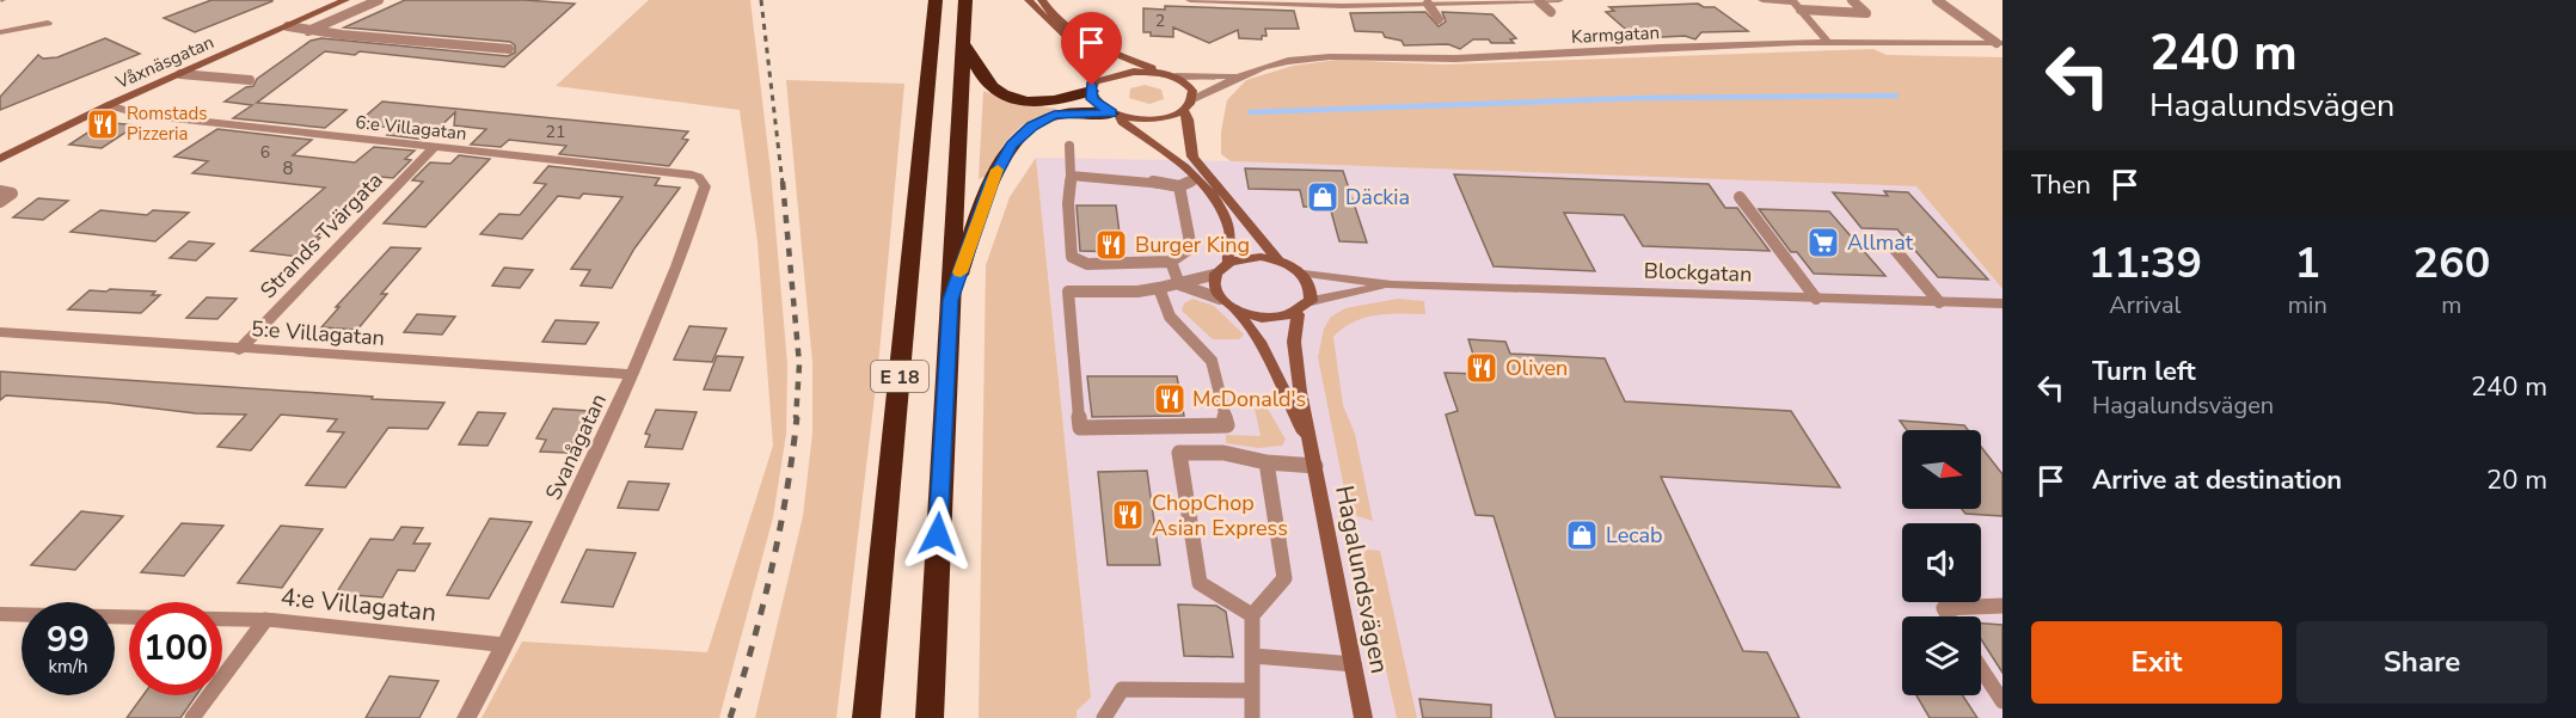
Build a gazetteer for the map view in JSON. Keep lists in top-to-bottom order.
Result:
{
  "streets": {
    "highway": ["E 18"],
    "street": [
      "Karmgatan",
      "Våxnäsgatan",
      "6:e Villagatan",
      "Strands Tvärgata",
      "Blockgatan",
      "5:e Villagatan",
      "Svanågatan",
      "Hagalundsvägen",
      "4:e Villagatan"
    ]
  },
  "crossings": [
    ["Våxnäsgatan", "6:e Villagatan"],
    ["6:e Villagatan", "Strands Tvärgata"],
    ["6:e Villagatan", "Svanågatan"],
    ["Strands Tvärgata", "5:e Villagatan"],
    ["Blockgatan", "Hagalundsvägen"],
    ["5:e Villagatan", "Svanågatan"],
    ["Svanågatan", "4:e Villagatan"]
  ],
  "places": {
    "restaurant": [
      "Romstads Pizzeria",
      "Burger King",
      "Oliven",
      "McDonald's",
      "ChopChop Asian Express"
    ],
    "shop": ["Däckia", "Lecab"],
    "supermarket": ["Allmat"]
  },
  "house_numbers": [
    "2",
    "21",
    "6",
    "8"
  ],
  "north": "right",
  "page": {
    "turn": ["240 m", "Hagalundsvägen"],
    "then": "Then",
    "eta": [
      "11:39",
      "Arrival",
      "1",
      "min",
      "260",
      "m"
    ],
    "list": [
      {
        "name": "Turn left",
        "note": "Hagalundsvägen",
        "value": "240 m"
      },
      {
        "name": "Arrive at destination",
        "value": "20 m"
      }
    ],
    "speed": "99 km/h",
    "limit": "100",
    "buttons": ["Exit", "Share"]
  }
}
